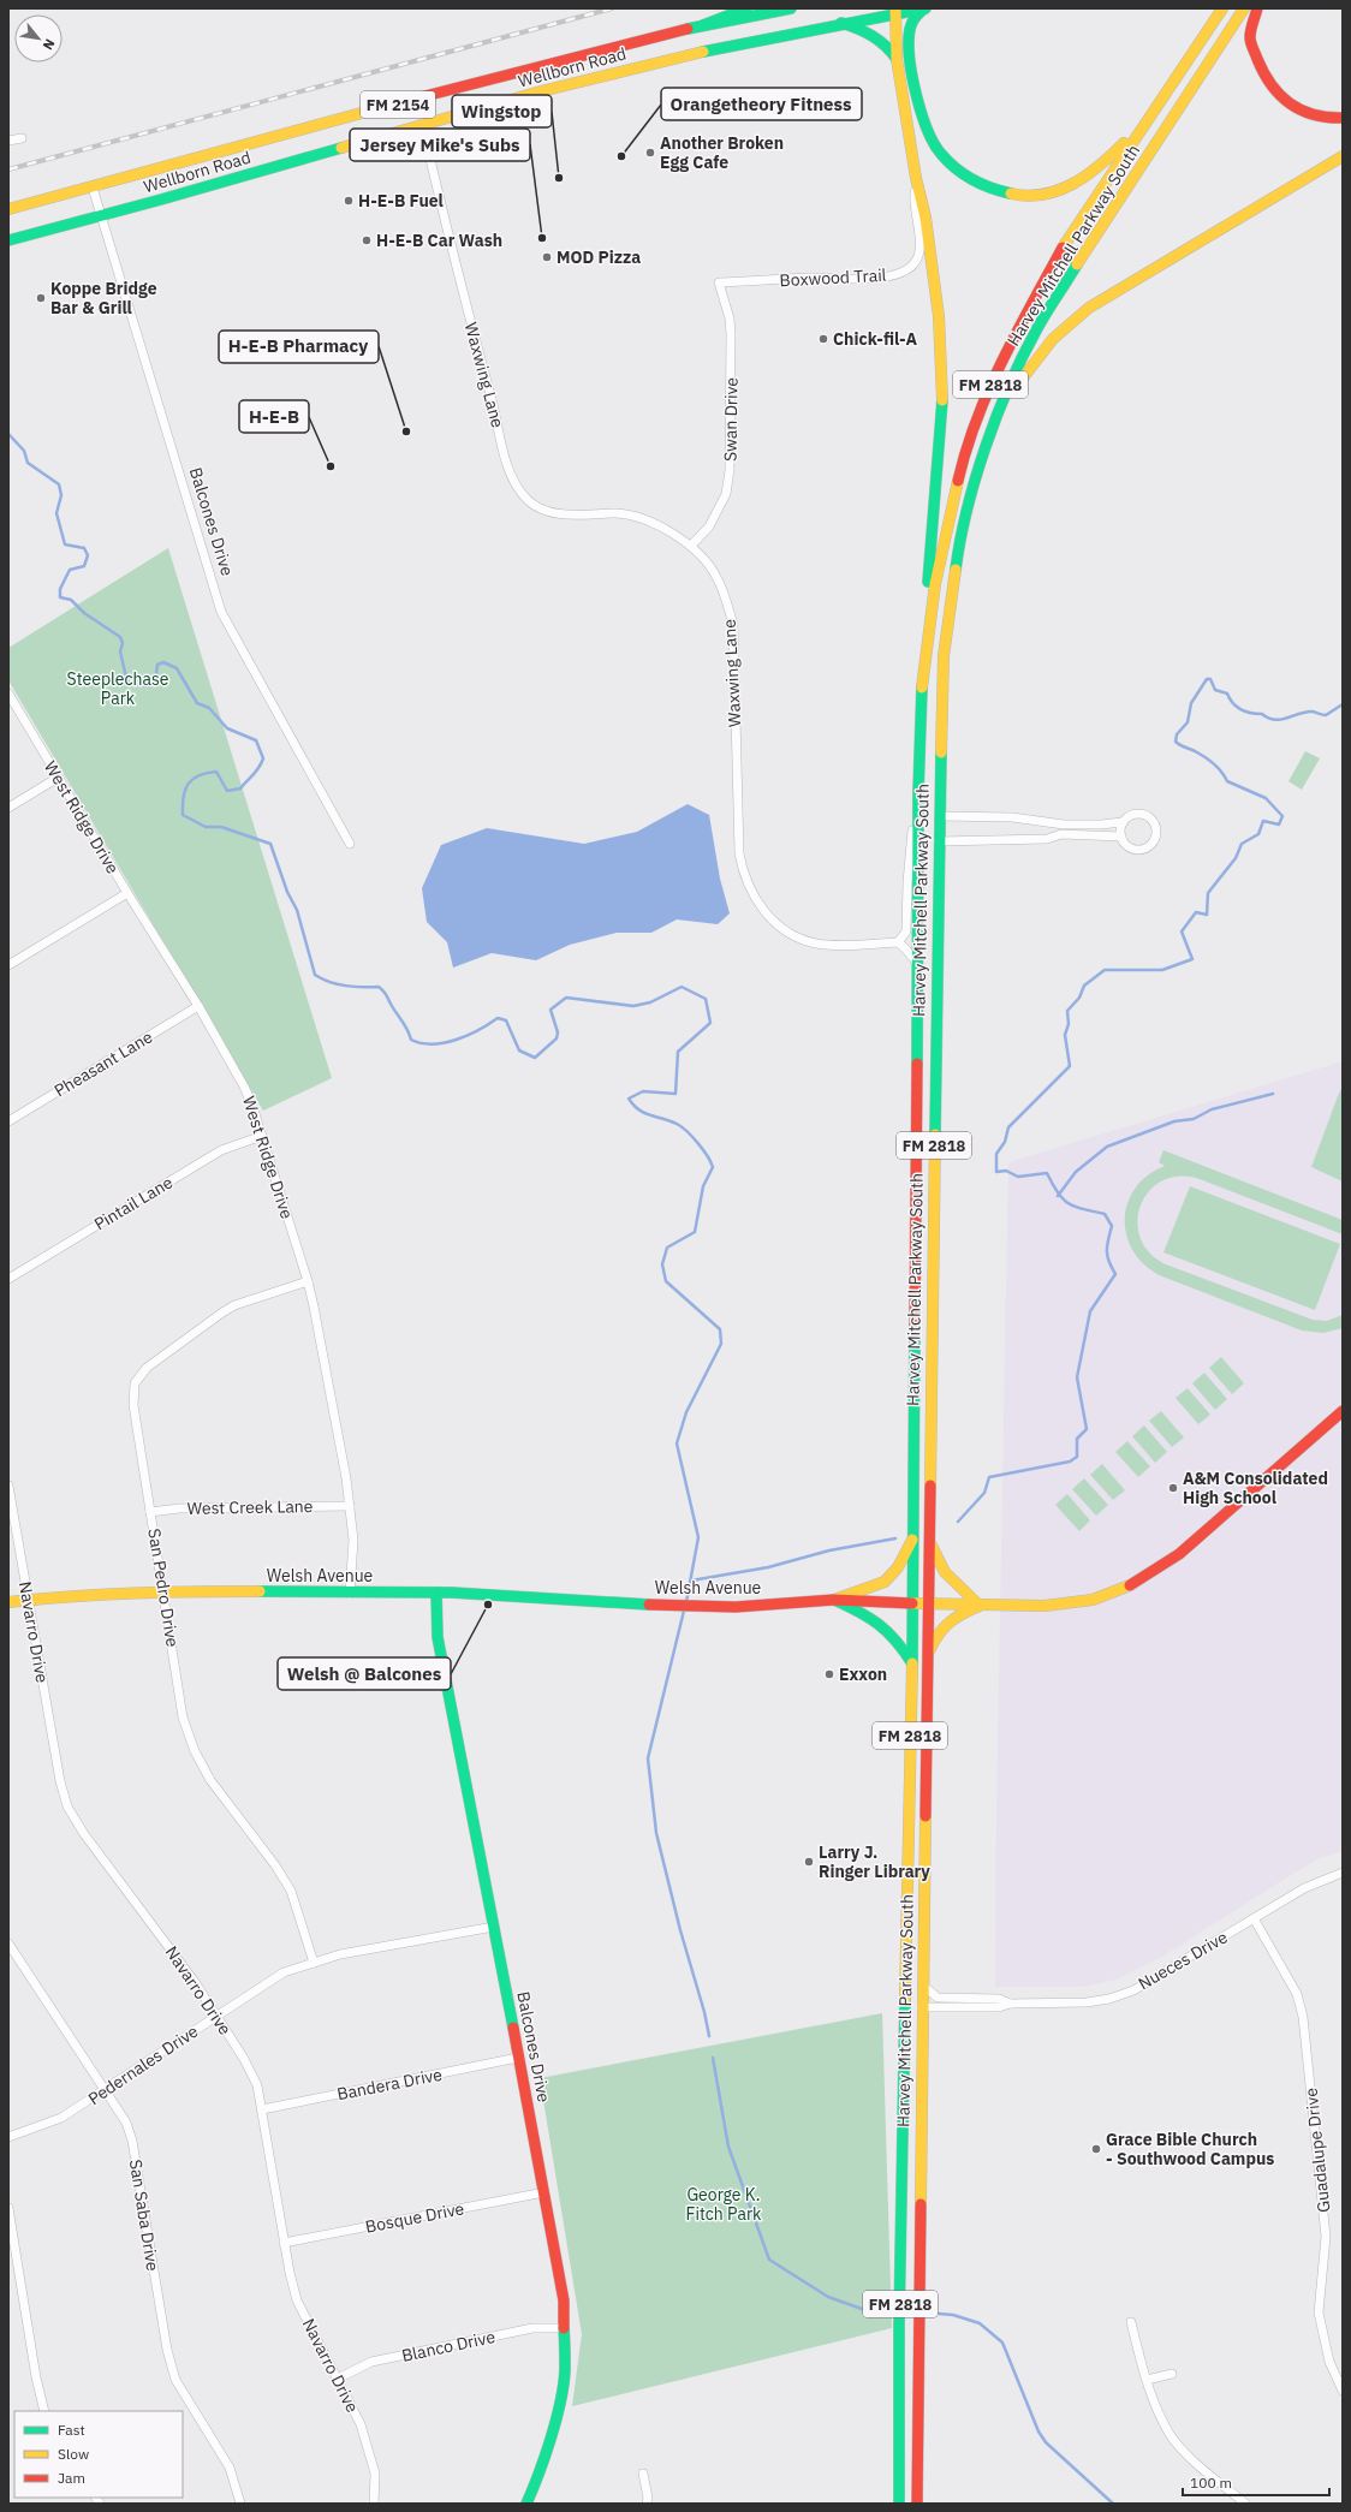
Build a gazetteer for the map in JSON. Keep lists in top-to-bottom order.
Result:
{
  "streets": {
    "main road": [
      "Wellborn Road",
      "FM 2154",
      "Harvey Mitchell Parkway South",
      "FM 2818",
      "Balcones Drive",
      "Welsh Avenue"
    ],
    "street": [
      "Boxwood Trail",
      "Waxwing Lane",
      "Swan Drive",
      "West Ridge Drive",
      "Pheasant Lane",
      "Pintail Lane",
      "West Creek Lane",
      "San Pedro Drive",
      "Navarro Drive",
      "Nueces Drive",
      "Pedernales Drive",
      "Bandera Drive",
      "Guadalupe Drive",
      "San Saba Drive",
      "Bosque Drive",
      "Blanco Drive"
    ]
  },
  "crossings": [
    ["Wellborn Road", "Waxwing Lane"],
    ["Wellborn Road", "Balcones Drive"],
    ["Harvey Mitchell Parkway South", "Welsh Avenue"],
    ["Harvey Mitchell Parkway South", "Nueces Drive"],
    ["Boxwood Trail", "Swan Drive"],
    ["Waxwing Lane", "Swan Drive"],
    ["Balcones Drive", "Welsh Avenue"],
    ["Balcones Drive", "Pedernales Drive"],
    ["Balcones Drive", "Bandera Drive"],
    ["Balcones Drive", "Bosque Drive"],
    ["Balcones Drive", "Blanco Drive"],
    ["West Ridge Drive", "Pheasant Lane"],
    ["West Ridge Drive", "Pintail Lane"],
    ["West Ridge Drive", "West Creek Lane"],
    ["West Ridge Drive", "Welsh Avenue"],
    ["West Ridge Drive", "San Pedro Drive"],
    ["West Creek Lane", "San Pedro Drive"],
    ["Welsh Avenue", "San Pedro Drive"],
    ["Welsh Avenue", "Navarro Drive"],
    ["San Pedro Drive", "Pedernales Drive"],
    ["Navarro Drive", "Pedernales Drive"],
    ["Navarro Drive", "Bandera Drive"],
    ["Navarro Drive", "Bosque Drive"],
    ["Navarro Drive", "Blanco Drive"],
    ["Nueces Drive", "Guadalupe Drive"],
    ["Pedernales Drive", "San Saba Drive"]
  ],
  "parks": ["Steeplechase Park", "George K. Fitch Park"],
  "places": [
    "Another Broken Egg Cafe",
    "Orangetheory Fitness",
    "Wingstop",
    "H-E-B Fuel",
    "Jersey Mike's Subs",
    "H-E-B Car Wash",
    "MOD Pizza",
    "Koppe Bridge Bar & Grill",
    "Chick-fil-A",
    "H-E-B Pharmacy",
    "H-E-B",
    "A&M Consolidated High School",
    "Welsh @ Balcones",
    "Exxon",
    "Larry J. Ringer Library",
    "Grace Bible Church - Southwood Campus"
  ],
  "legend": ["Fast", "Slow", "Jam"],
  "scale_bar": "100 m",
  "north": "bottom right"
}
